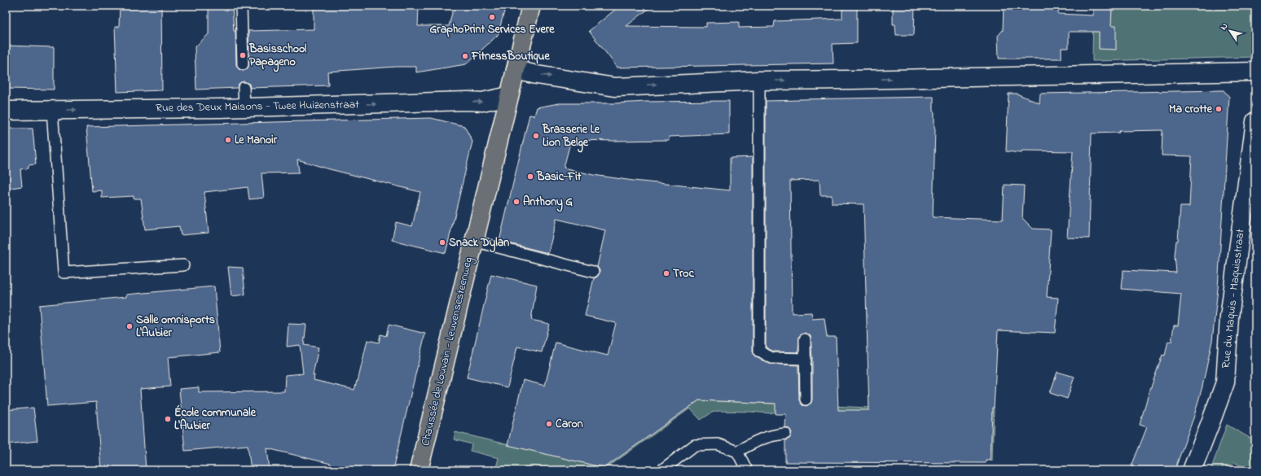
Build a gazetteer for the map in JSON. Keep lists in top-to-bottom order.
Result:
{
  "streets": {
    "main road": ["Chaussée de Louvain - Leuvensesteenweg"],
    "street": ["Rue des Deux Maisons - Twee Huizenstraat", "Rue du Maquis - Maquisstraat"]
  },
  "crossings": [
    ["Rue des Deux Maisons - Twee Huizenstraat", "Chaussée de Louvain - Leuvensesteenweg"]
  ],
  "one_way": ["Rue des Deux Maisons - Twee Huizenstraat"],
  "places": [
    "GraphoPrint Services Evere",
    "Basisschool Papageno",
    "FitnessBoutique",
    "Ma crotte",
    "Brasserie Le Lion Belge",
    "Le Manoir",
    "Basic-Fit",
    "Anthony G",
    "Snack Dylan",
    "Troc",
    "Salle omnisports L'Aubier",
    "École communale L'Aubier",
    "Caron"
  ],
  "north": "top left"
}
